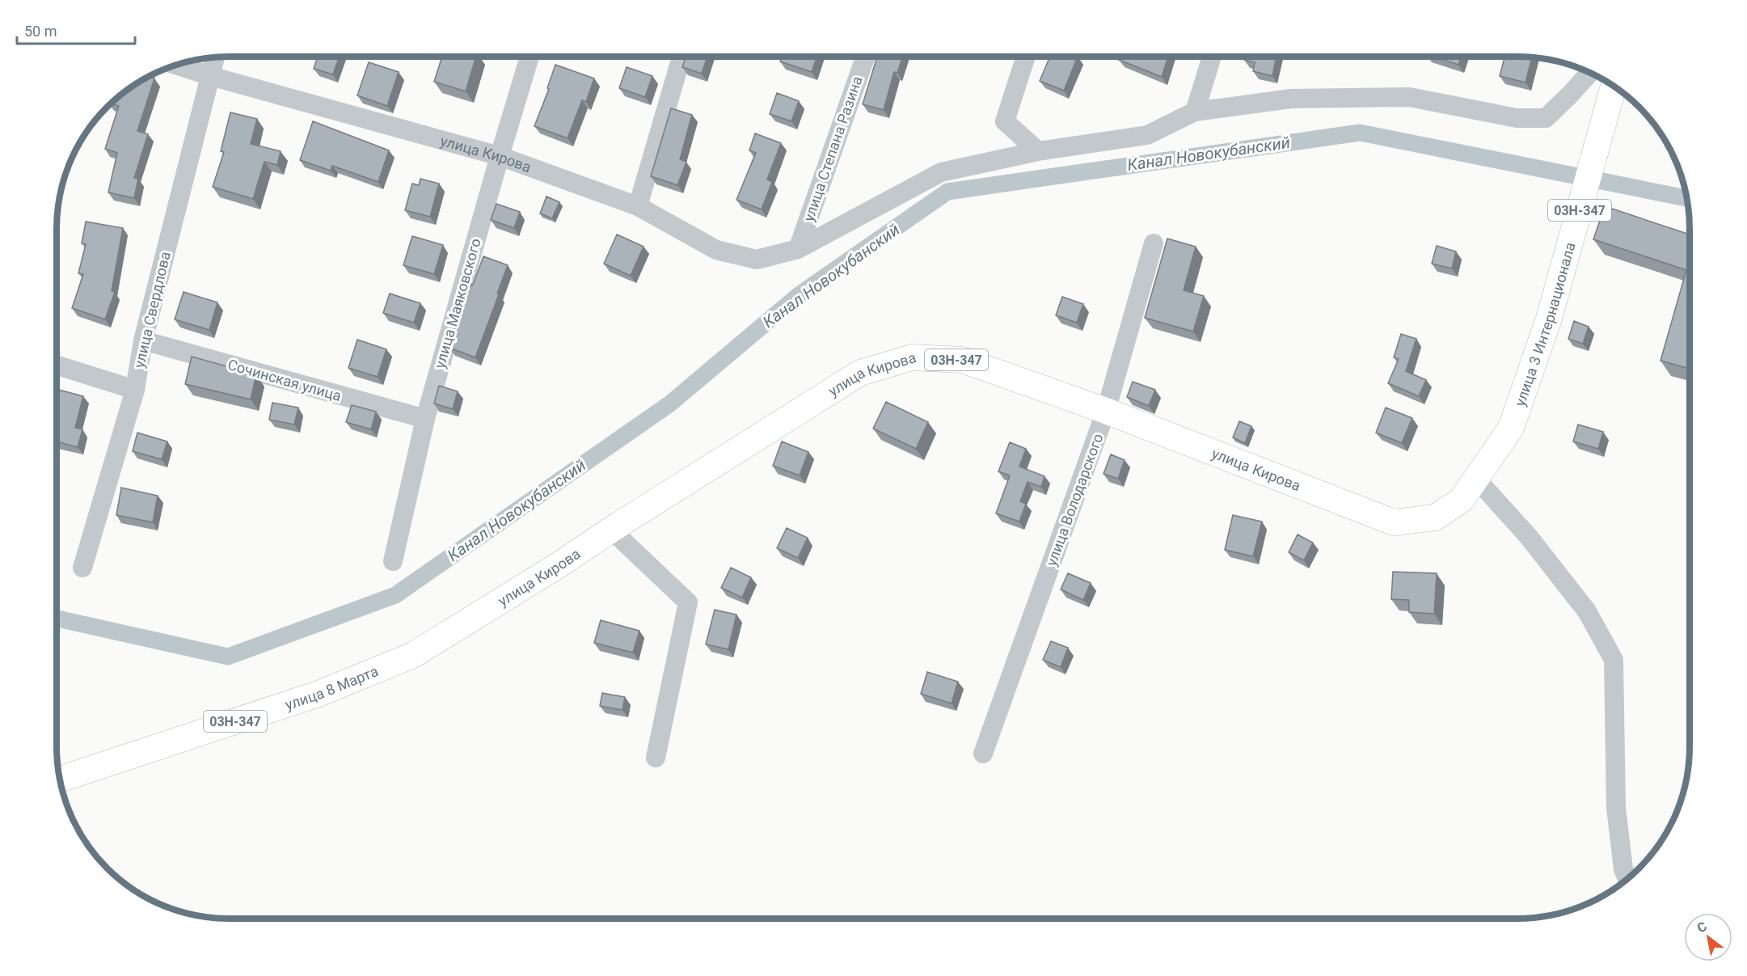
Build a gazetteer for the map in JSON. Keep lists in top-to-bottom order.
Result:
{
  "streets": {
    "main road": [
      "улица Кирова",
      "03Н-347",
      "улица 3 Интернационала",
      "улица 8 Марта"
    ],
    "street": [
      "улица Степана Разина",
      "улица Маяковского",
      "улица Свердлова",
      "Сочинская улица",
      "улица Володарского"
    ]
  },
  "crossings": [
    ["улица Степана Разина", "улица Кирова"],
    ["улица Кирова", "улица Маяковского"],
    ["улица Кирова", "улица Свердлова"],
    ["улица Кирова", "улица 3 Интернационала"],
    ["улица Кирова", "улица Володарского"],
    ["улица Кирова", "улица 8 Марта"],
    ["улица Маяковского", "Сочинская улица"],
    ["улица Свердлова", "Сочинская улица"]
  ],
  "water": ["Канал Новокубанский"],
  "scale_bar": "50 m",
  "north": "top left"
}
